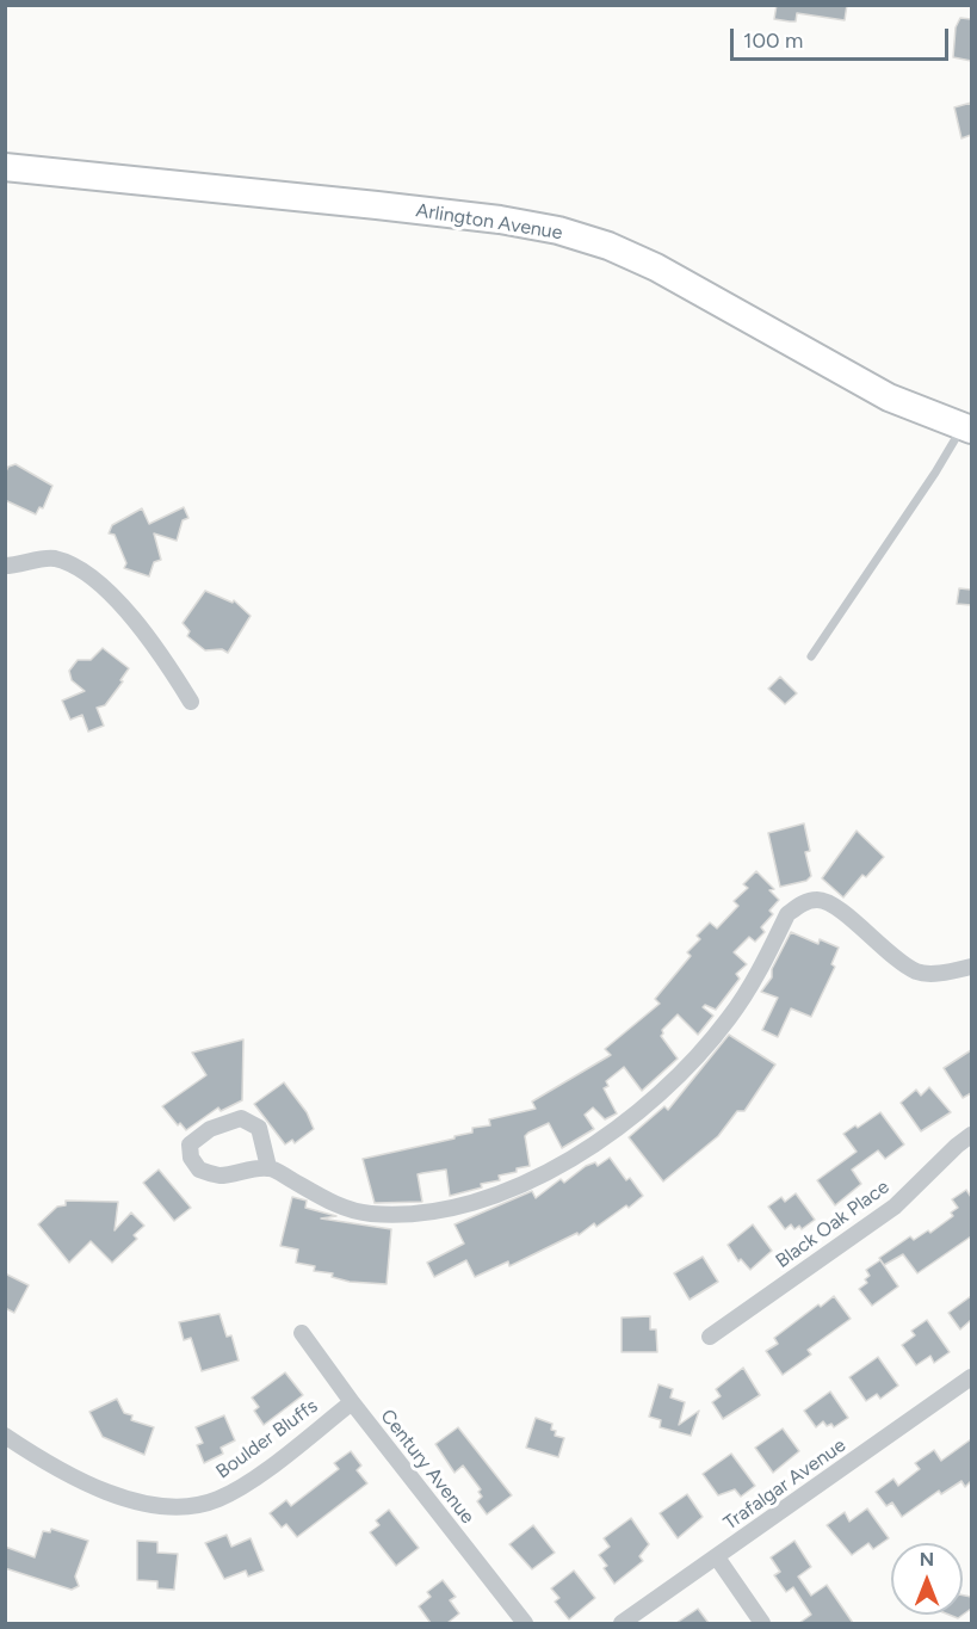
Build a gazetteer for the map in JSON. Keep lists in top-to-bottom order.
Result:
{
  "streets": {
    "main road": ["Arlington Avenue"],
    "street": [
      "Black Oak Place",
      "Boulder Bluffs",
      "Century Avenue",
      "Trafalgar Avenue"
    ]
  },
  "crossings": [
    ["Boulder Bluffs", "Century Avenue"]
  ],
  "scale_bar": "100 m",
  "north": "top"
}
